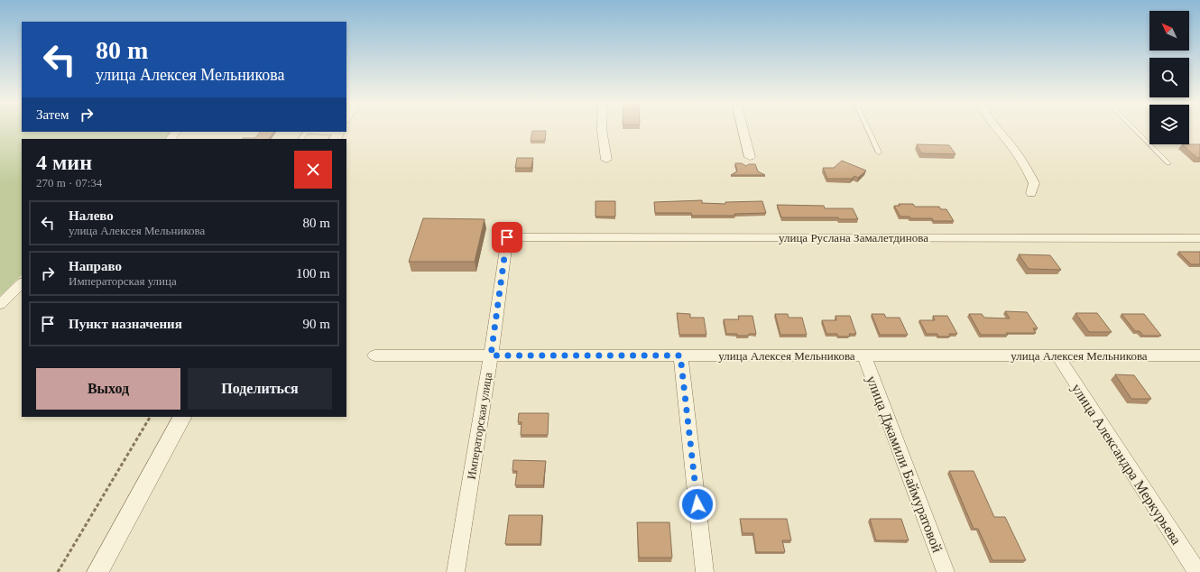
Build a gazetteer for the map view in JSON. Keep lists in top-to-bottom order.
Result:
{
  "streets": {
    "street": [
      "улица Руслана Замалетдинова",
      "улица Алексея Мельникова",
      "Императорская улица",
      "улица Джамили Баймуратовой",
      "улица Александра Меркурьева"
    ]
  },
  "crossings": [
    ["улица Руслана Замалетдинова", "Императорская улица"],
    ["улица Алексея Мельникова", "Императорская улица"],
    ["улица Алексея Мельникова", "улица Джамили Баймуратовой"],
    ["улица Алексея Мельникова", "улица Александра Меркурьева"]
  ],
  "north": "top left",
  "page": {
    "turn": ["80 m", "улица Алексея Мельникова"],
    "then": "Затем",
    "heading": ["4 мин", "270 m · 07:34"],
    "list": [
      {
        "name": "Налево",
        "note": "улица Алексея Мельникова",
        "value": "80 m"
      },
      {
        "name": "Направо",
        "note": "Императорская улица",
        "value": "100 m"
      },
      {
        "name": "Пункт назначения",
        "value": "90 m"
      }
    ],
    "buttons": ["Выход", "Поделиться"]
  }
}
